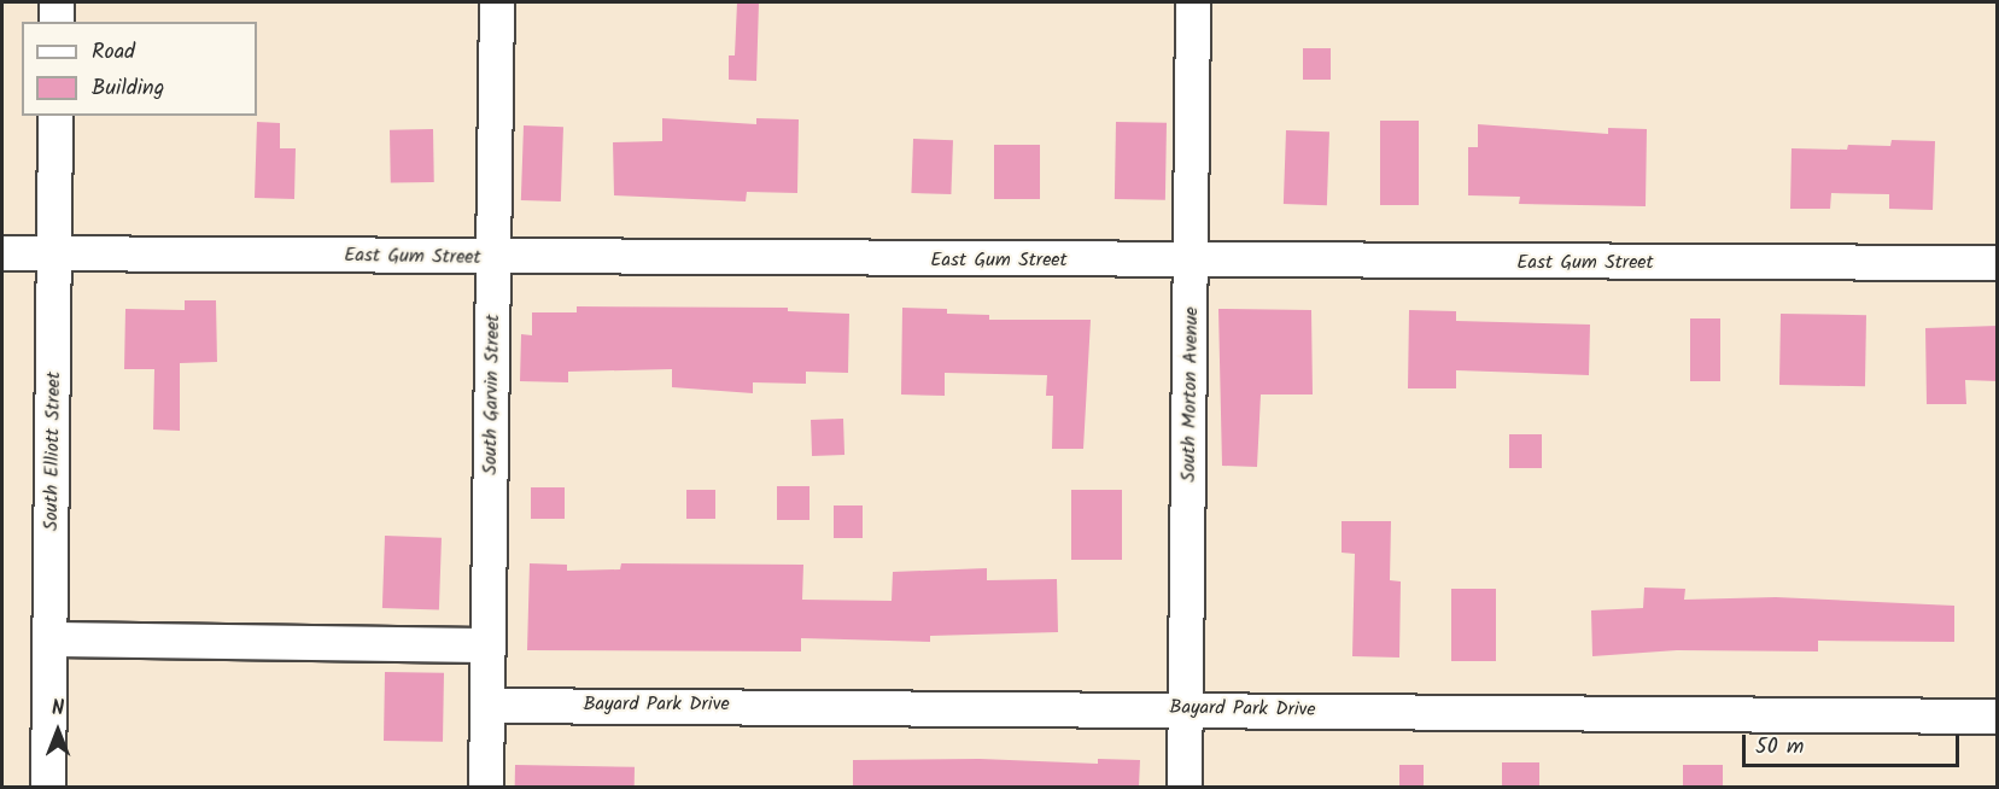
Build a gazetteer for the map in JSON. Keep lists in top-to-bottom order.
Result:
{
  "streets": {
    "street": [
      "East Gum Street",
      "South Garvin Street",
      "South Morton Avenue",
      "South Elliott Street",
      "Bayard Park Drive"
    ]
  },
  "crossings": [
    ["East Gum Street", "South Garvin Street"],
    ["East Gum Street", "South Morton Avenue"],
    ["East Gum Street", "South Elliott Street"],
    ["South Garvin Street", "Bayard Park Drive"],
    ["South Morton Avenue", "Bayard Park Drive"]
  ],
  "legend": ["Road", "Building"],
  "scale_bar": "50 m",
  "north": "top"
}
